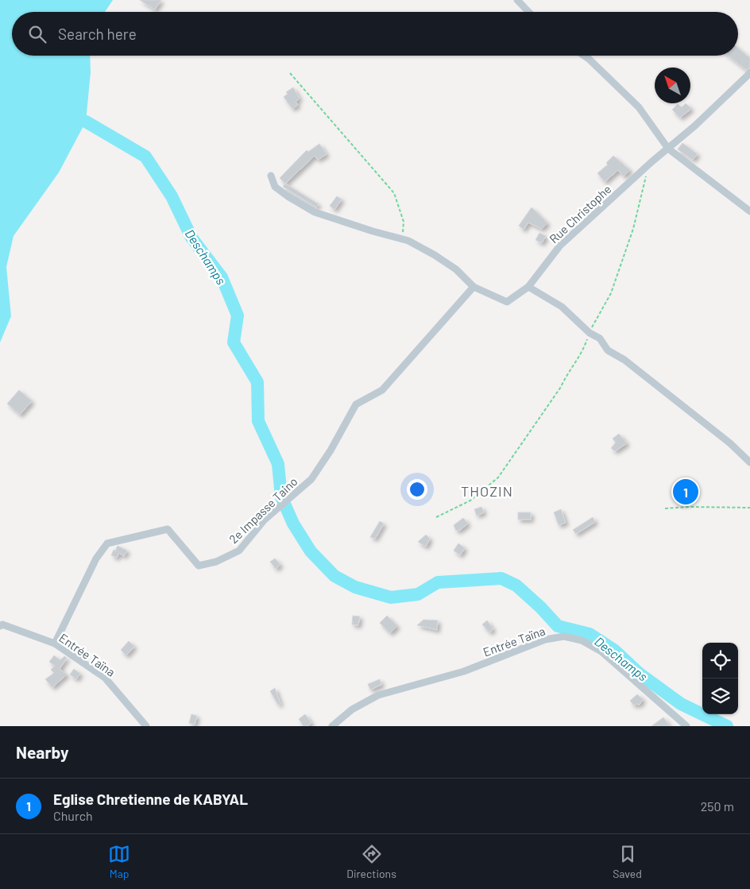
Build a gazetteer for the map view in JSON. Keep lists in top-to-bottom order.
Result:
{
  "streets": {
    "street": ["Rue Christophe", "2e Impasse Taino", "Entrée Taïna"]
  },
  "crossings": [
    ["Rue Christophe", "2e Impasse Taino"],
    ["2e Impasse Taino", "Entrée Taïna"]
  ],
  "districts": ["THOZIN"],
  "water": ["Deschamps"],
  "north": "top left",
  "page": {
    "search": "Search here",
    "pins": "1",
    "heading": "Nearby",
    "list": [
      {
        "mark": "1",
        "name": "Eglise Chretienne de KABYAL",
        "note": "Church",
        "value": "250 m"
      }
    ],
    "nav": ["Map", "Directions", "Saved"]
  }
}
